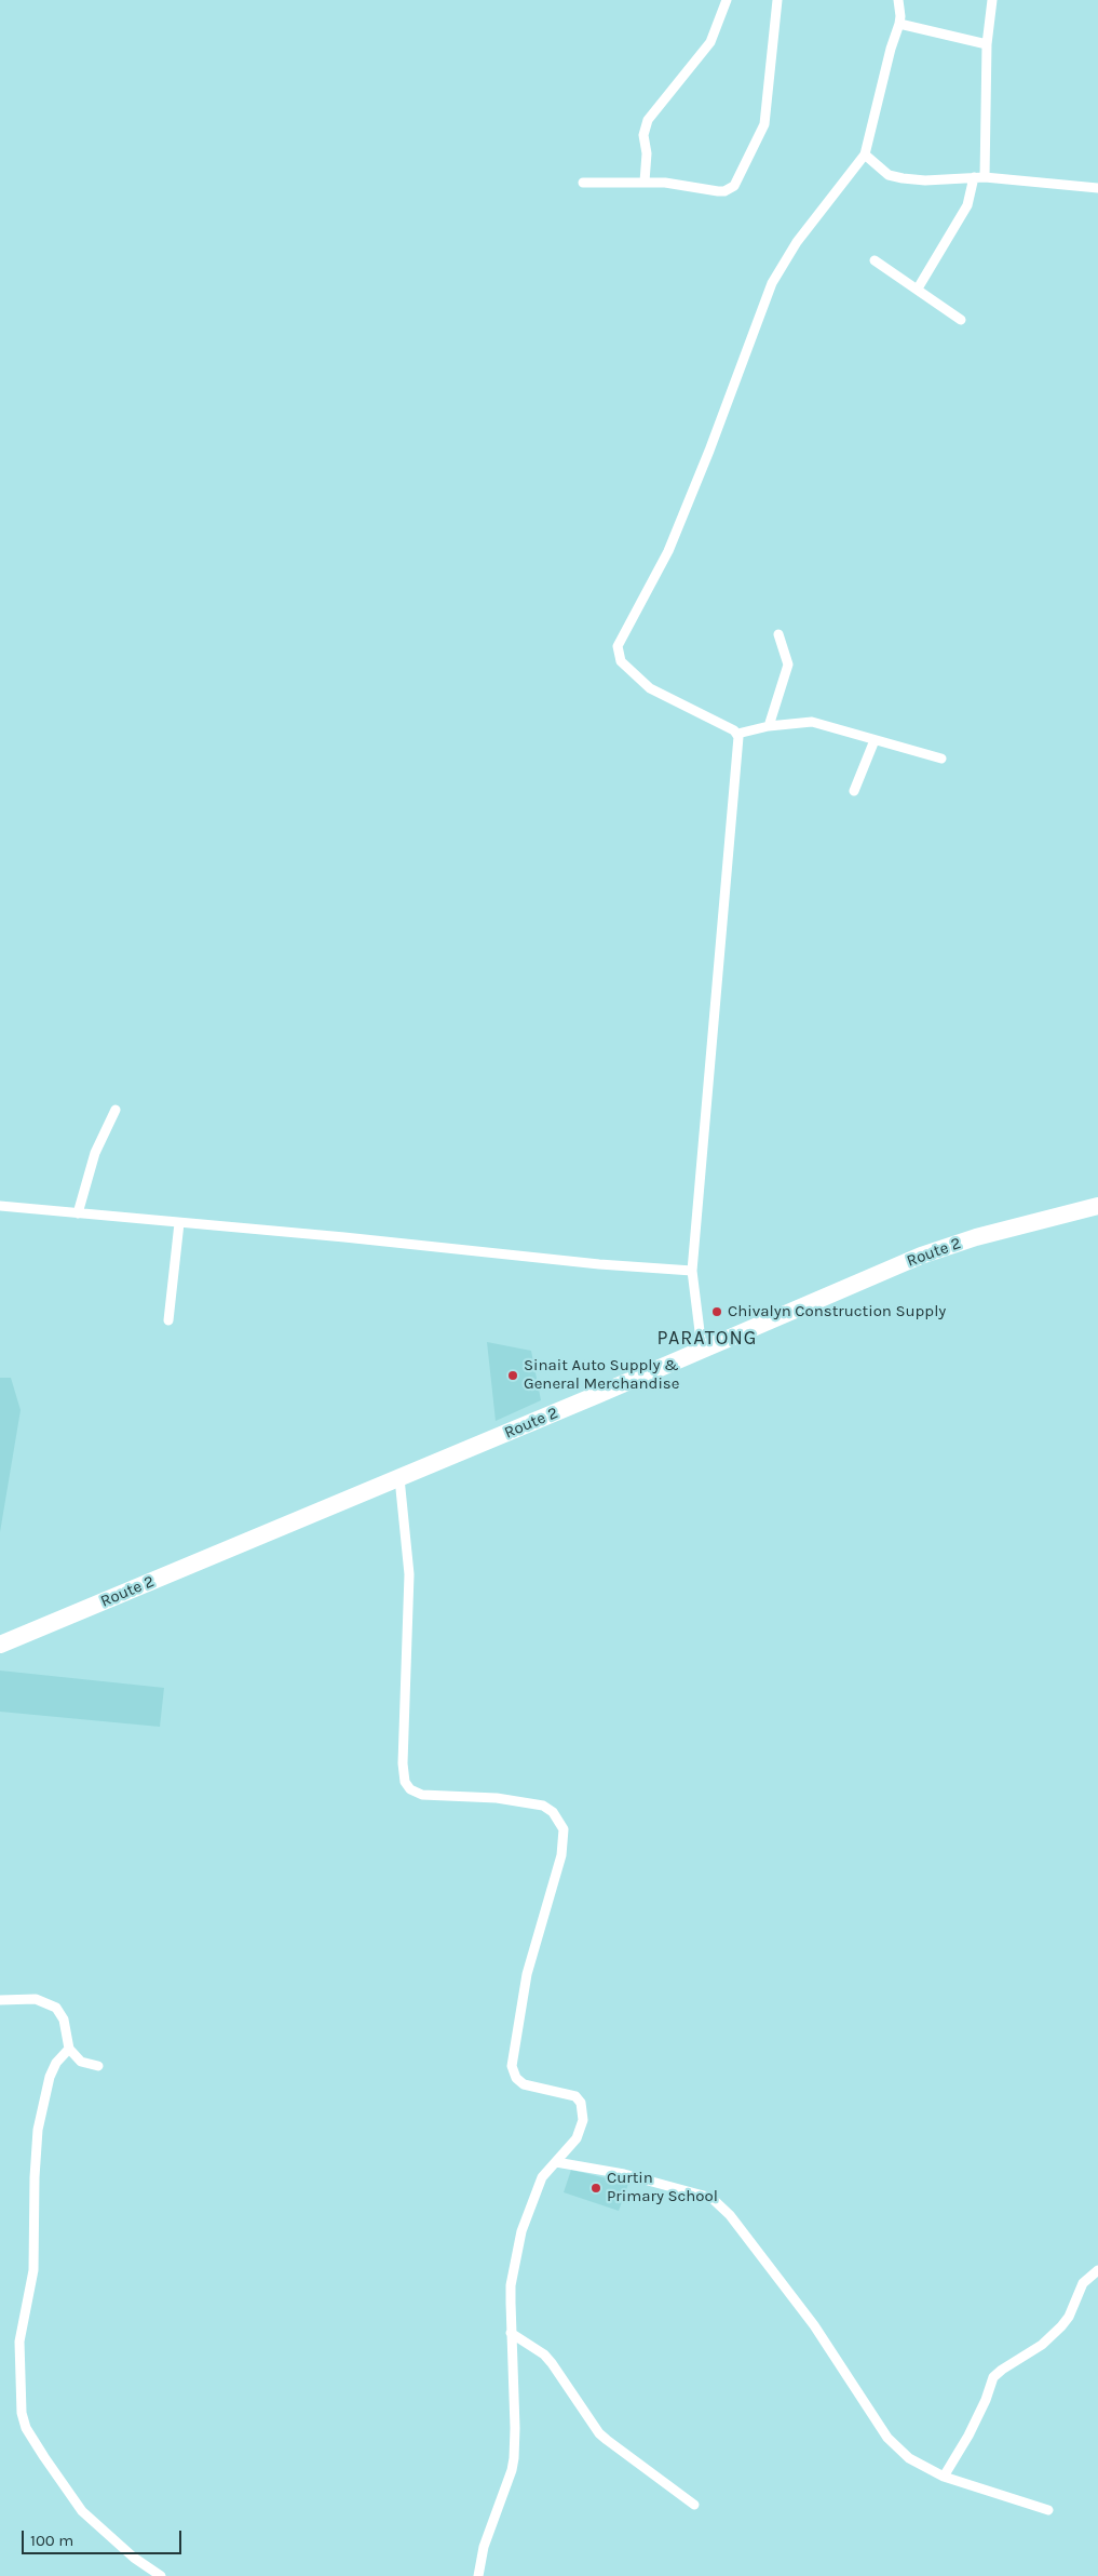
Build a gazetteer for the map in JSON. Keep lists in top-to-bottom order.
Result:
{
  "streets": {
    "highway": ["Route 2"]
  },
  "districts": ["PARATONG"],
  "places": ["Chivalyn Construction Supply", "Sinait Auto Supply & General Merchandise", "Curtin Primary School"],
  "scale_bar": "100 m"
}
